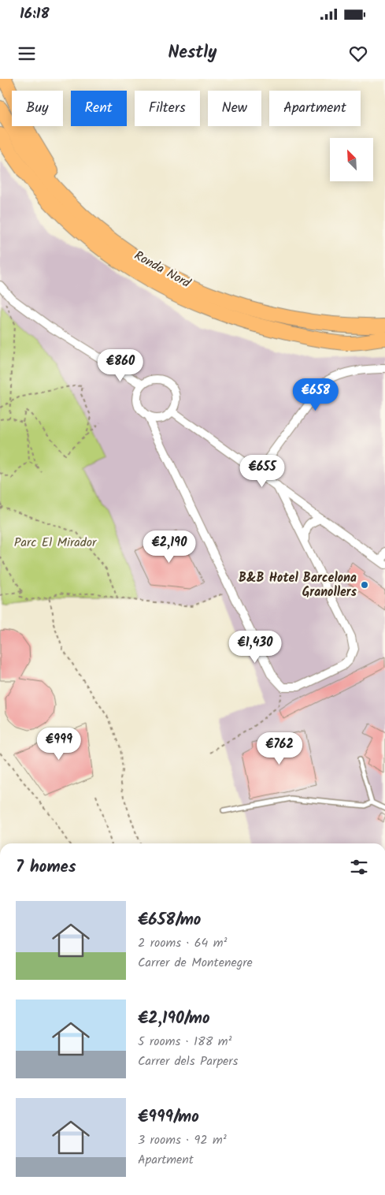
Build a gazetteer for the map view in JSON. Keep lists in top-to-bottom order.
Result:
{
  "streets": {
    "highway": ["Ronda Nord"]
  },
  "parks": ["Parc El Mirador"],
  "places": ["B&B Hotel Barcelona Granollers"],
  "north": "top left",
  "page": {
    "status": "16:18",
    "header": "Nestly",
    "chip": [
      "Buy",
      "Rent",
      "Filters",
      "New",
      "Apartment"
    ],
    "price": [
      "€860",
      "€658",
      "€655",
      "€2,190",
      "€1,430",
      "€999",
      "€762"
    ],
    "heading": "7 homes",
    "list": [
      {
        "name": "€658/mo",
        "note": "2 rooms · 64 m² · Carrer de Montenegre"
      },
      {
        "name": "€2,190/mo",
        "note": "5 rooms · 188 m² · Carrer dels Parpers"
      },
      {
        "name": "€999/mo",
        "note": "3 rooms · 92 m² · Apartment"
      }
    ]
  }
}
